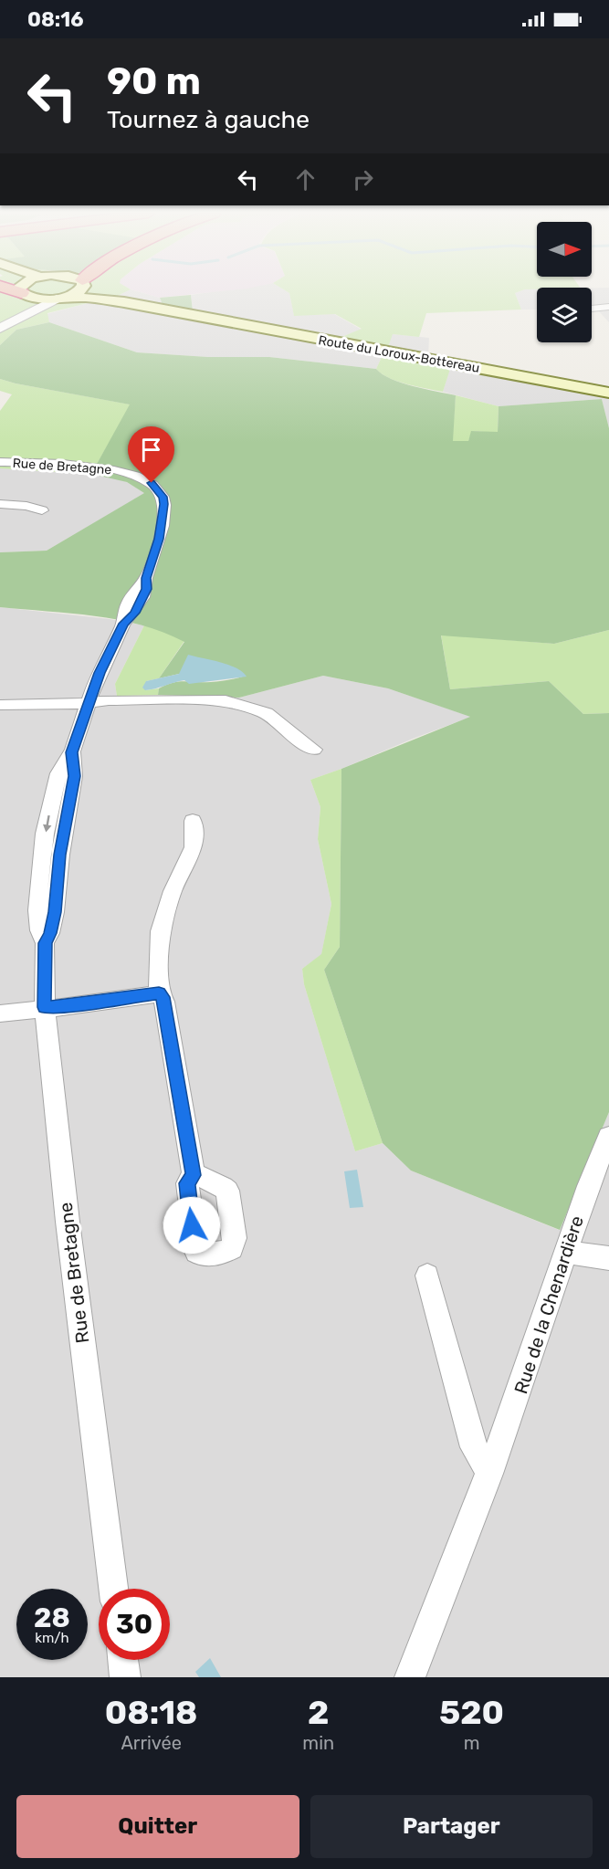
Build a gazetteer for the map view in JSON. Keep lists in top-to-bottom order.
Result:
{
  "streets": {
    "main road": ["Route du Loroux-Bottereau"],
    "street": ["Rue de Bretagne", "Rue de la Chenardière"]
  },
  "north": "right",
  "page": {
    "status": "08:16",
    "turn": ["90 m", "Tournez à gauche"],
    "speed": "28 km/h",
    "limit": "30",
    "eta": [
      "08:18",
      "Arrivée",
      "2",
      "min",
      "520",
      "m"
    ],
    "buttons": ["Quitter", "Partager"]
  }
}
